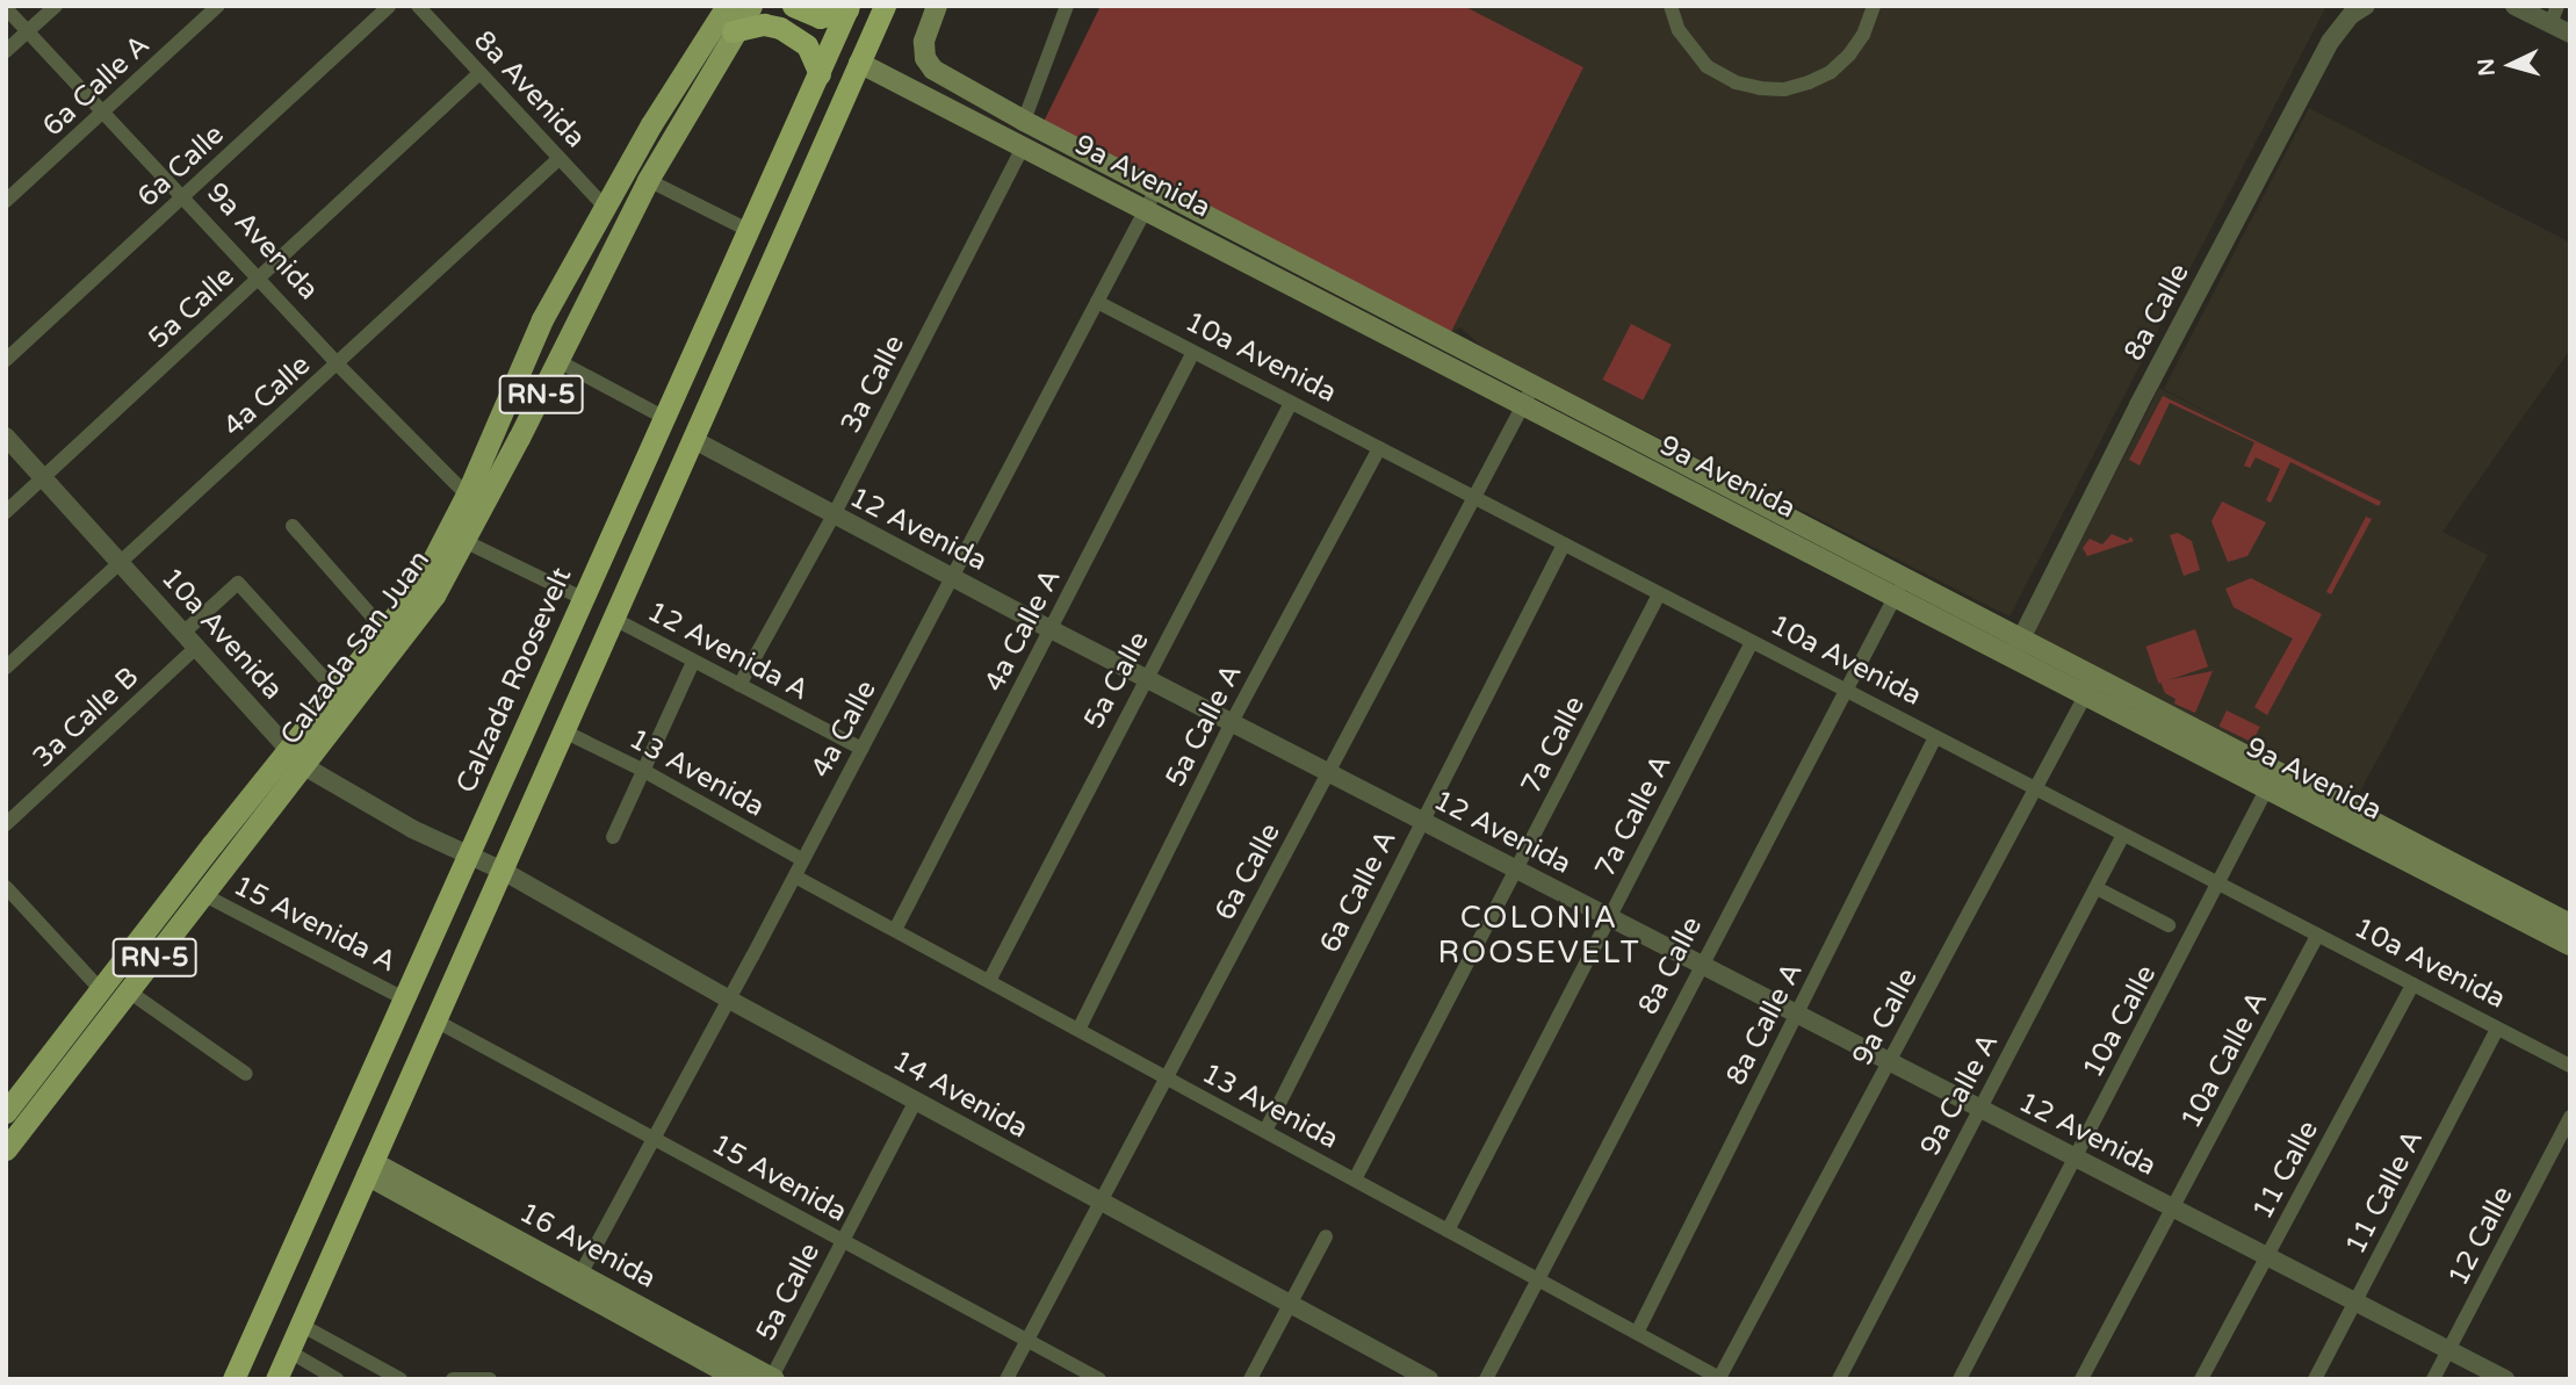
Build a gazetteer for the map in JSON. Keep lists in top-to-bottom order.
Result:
{
  "streets": {
    "highway": ["Calzada Roosevelt"],
    "main road": [
      "9a Avenida",
      "RN-5",
      "Calzada San Juan",
      "16 Avenida"
    ],
    "street": [
      "6a Calle A",
      "8a Avenida",
      "6a Calle",
      "5a Calle",
      "8a Calle",
      "10a Avenida",
      "3a Calle",
      "4a Calle",
      "12 Avenida",
      "4a Calle A",
      "12 Avenida A",
      "3a Calle B",
      "5a Calle A",
      "7a Calle",
      "13 Avenida",
      "7a Calle A",
      "15 Avenida A",
      "9a Calle",
      "10a Calle",
      "8a Calle A",
      "10a Calle A",
      "14 Avenida",
      "9a Calle A",
      "11 Calle",
      "15 Avenida",
      "11 Calle A",
      "12 Calle"
    ]
  },
  "crossings": [
    ["6a Calle A", "9a Avenida"],
    ["6a Calle A", "10a Avenida"],
    ["6a Calle A", "12 Avenida"],
    ["6a Calle A", "13 Avenida"],
    ["8a Avenida", "5a Calle"],
    ["8a Avenida", "4a Calle"],
    ["8a Avenida", "Calzada San Juan"],
    ["6a Calle", "9a Avenida"],
    ["6a Calle", "10a Avenida"],
    ["6a Calle", "12 Avenida"],
    ["6a Calle", "13 Avenida"],
    ["6a Calle", "14 Avenida"],
    ["6a Calle", "15 Avenida"],
    ["9a Avenida", "5a Calle"],
    ["9a Avenida", "8a Calle"],
    ["9a Avenida", "3a Calle"],
    ["9a Avenida", "4a Calle"],
    ["9a Avenida", "Calzada San Juan"],
    ["9a Avenida", "9a Calle"],
    ["9a Avenida", "10a Calle"],
    ["5a Calle", "10a Avenida"],
    ["5a Calle", "12 Avenida"],
    ["5a Calle", "13 Avenida"],
    ["5a Calle", "14 Avenida"],
    ["5a Calle", "15 Avenida"],
    ["5a Calle", "16 Avenida"],
    ["8a Calle", "10a Avenida"],
    ["8a Calle", "12 Avenida"],
    ["8a Calle", "13 Avenida"],
    ["10a Avenida", "4a Calle"],
    ["10a Avenida", "4a Calle A"],
    ["10a Avenida", "Calzada San Juan"],
    ["10a Avenida", "Calzada Roosevelt"],
    ["10a Avenida", "3a Calle B"],
    ["10a Avenida", "5a Calle A"],
    ["10a Avenida", "7a Calle"],
    ["10a Avenida", "7a Calle A"],
    ["10a Avenida", "9a Calle"],
    ["10a Avenida", "10a Calle"],
    ["10a Avenida", "8a Calle A"],
    ["10a Avenida", "10a Calle A"],
    ["10a Avenida", "14 Avenida"],
    ["10a Avenida", "9a Calle A"],
    ["10a Avenida", "11 Calle"],
    ["10a Avenida", "11 Calle A"],
    ["3a Calle", "12 Avenida"],
    ["3a Calle", "12 Avenida A"],
    ["4a Calle", "12 Avenida"],
    ["4a Calle", "12 Avenida A"],
    ["4a Calle", "13 Avenida"],
    ["4a Calle", "14 Avenida"],
    ["4a Calle", "15 Avenida"],
    ["4a Calle", "16 Avenida"],
    ["12 Avenida", "4a Calle A"],
    ["12 Avenida", "5a Calle A"],
    ["12 Avenida", "7a Calle"],
    ["12 Avenida", "7a Calle A"],
    ["12 Avenida", "9a Calle"],
    ["12 Avenida", "10a Calle"],
    ["12 Avenida", "8a Calle A"],
    ["12 Avenida", "10a Calle A"],
    ["12 Avenida", "9a Calle A"],
    ["12 Avenida", "11 Calle"],
    ["12 Avenida", "11 Calle A"],
    ["12 Avenida", "12 Calle"],
    ["4a Calle A", "13 Avenida"],
    ["Calzada San Juan", "15 Avenida A"],
    ["Calzada Roosevelt", "15 Avenida A"],
    ["Calzada Roosevelt", "14 Avenida"],
    ["5a Calle A", "13 Avenida"],
    ["7a Calle", "13 Avenida"],
    ["13 Avenida", "7a Calle A"],
    ["13 Avenida", "9a Calle"],
    ["13 Avenida", "8a Calle A"]
  ],
  "districts": ["COLONIA ROOSEVELT"],
  "north": "left"
}
